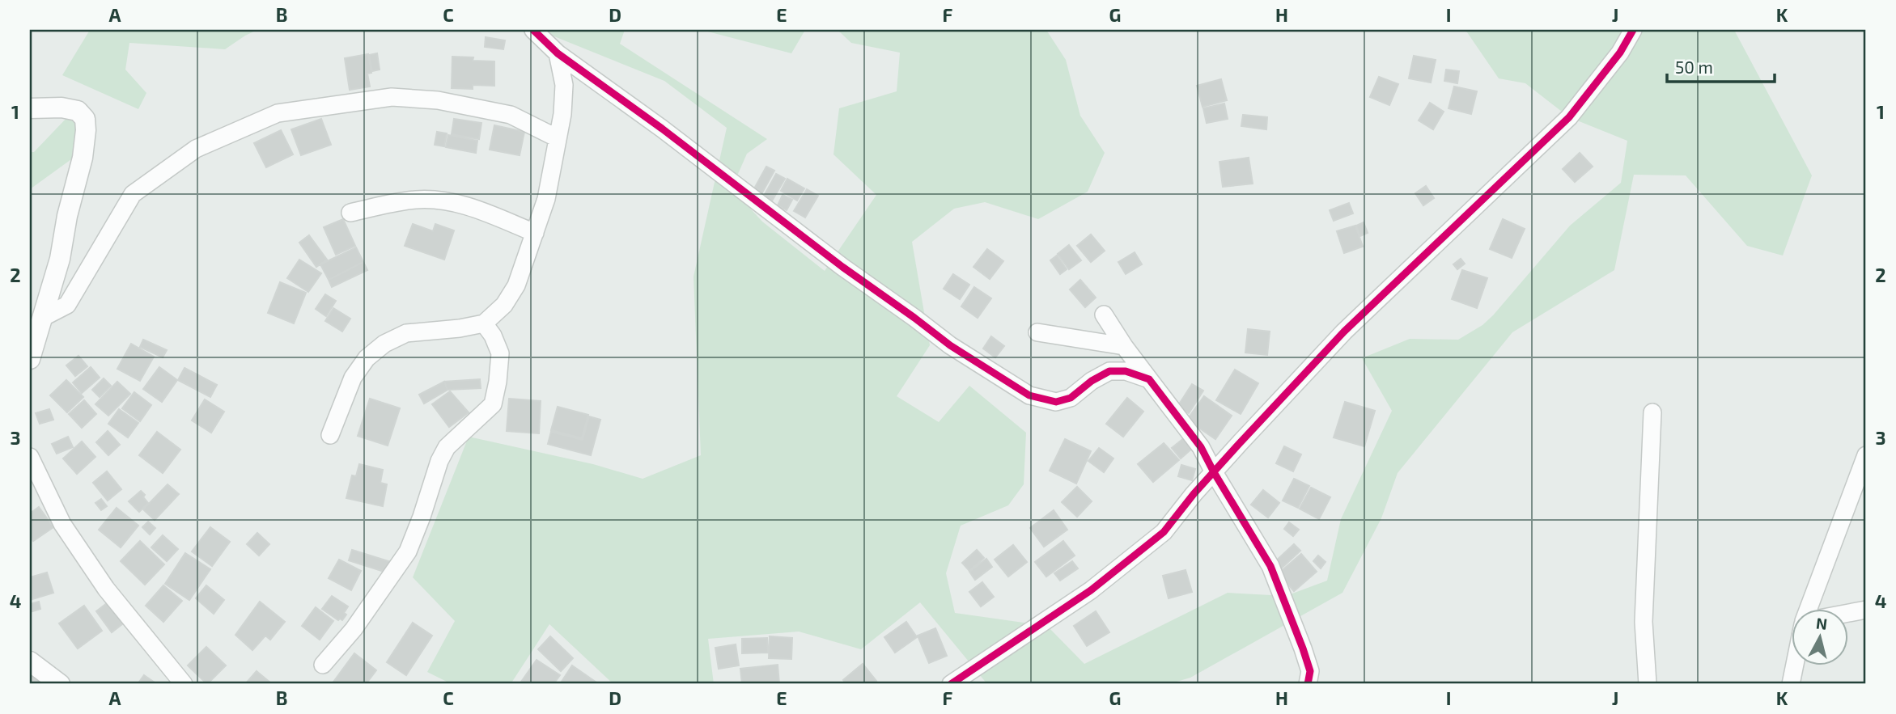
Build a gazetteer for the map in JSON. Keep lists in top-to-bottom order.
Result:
{
  "scale_bar": "50 m",
  "north": "top",
  "grid": {
    "columns": [
      "A",
      "B",
      "C",
      "D",
      "E",
      "F",
      "G",
      "H",
      "I",
      "J",
      "K"
    ],
    "rows": [
      "1",
      "2",
      "3",
      "4"
    ]
  }
}
